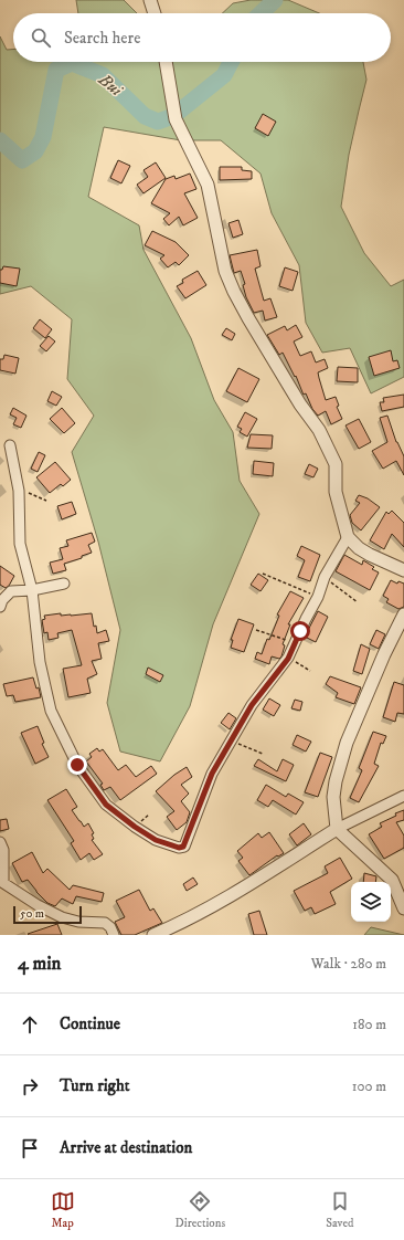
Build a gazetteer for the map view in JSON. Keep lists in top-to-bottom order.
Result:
{
  "water": ["Bui"],
  "scale_bar": "50 m",
  "page": {
    "search": "Search here",
    "scale": "50 m",
    "heading": ["4 min", "Walk · 280 m"],
    "list": [
      ["Continue", "180 m"],
      ["Turn right", "100 m"],
      "Arrive at destination"
    ],
    "nav": ["Map", "Directions", "Saved"]
  }
}
